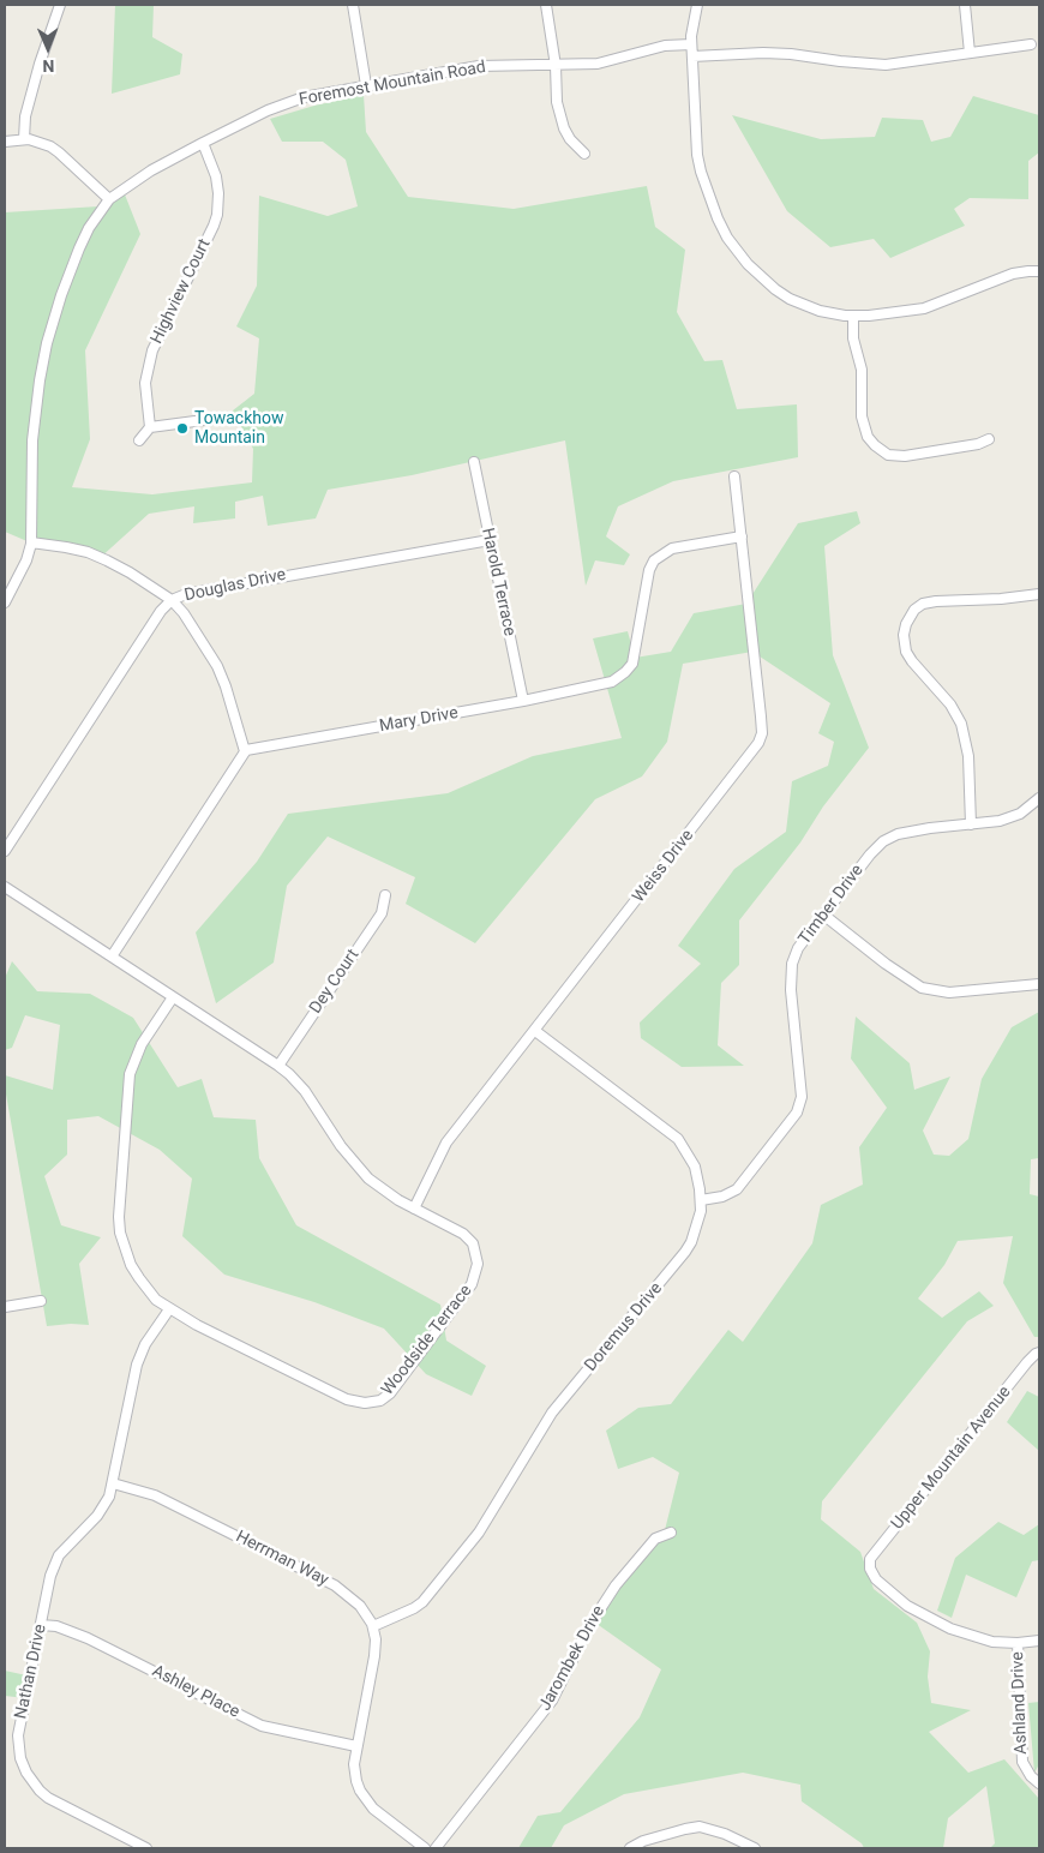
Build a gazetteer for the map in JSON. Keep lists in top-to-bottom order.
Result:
{
  "streets": {
    "street": [
      "Foremost Mountain Road",
      "Highview Court",
      "Harold Terrace",
      "Douglas Drive",
      "Mary Drive",
      "Weiss Drive",
      "Timber Drive",
      "Dey Court",
      "Doremus Drive",
      "Woodside Terrace",
      "Upper Mountain Avenue",
      "Herrman Way",
      "Jarombek Drive",
      "Nathan Drive",
      "Ashley Place",
      "Ashland Drive"
    ]
  },
  "crossings": [
    ["Foremost Mountain Road", "Highview Court"],
    ["Harold Terrace", "Douglas Drive"],
    ["Harold Terrace", "Mary Drive"],
    ["Mary Drive", "Weiss Drive"],
    ["Weiss Drive", "Doremus Drive"],
    ["Weiss Drive", "Woodside Terrace"],
    ["Timber Drive", "Doremus Drive"],
    ["Dey Court", "Woodside Terrace"],
    ["Doremus Drive", "Herrman Way"],
    ["Upper Mountain Avenue", "Ashland Drive"],
    ["Herrman Way", "Nathan Drive"],
    ["Nathan Drive", "Ashley Place"]
  ],
  "places": ["Towackhow Mountain"],
  "north": "bottom"
}
